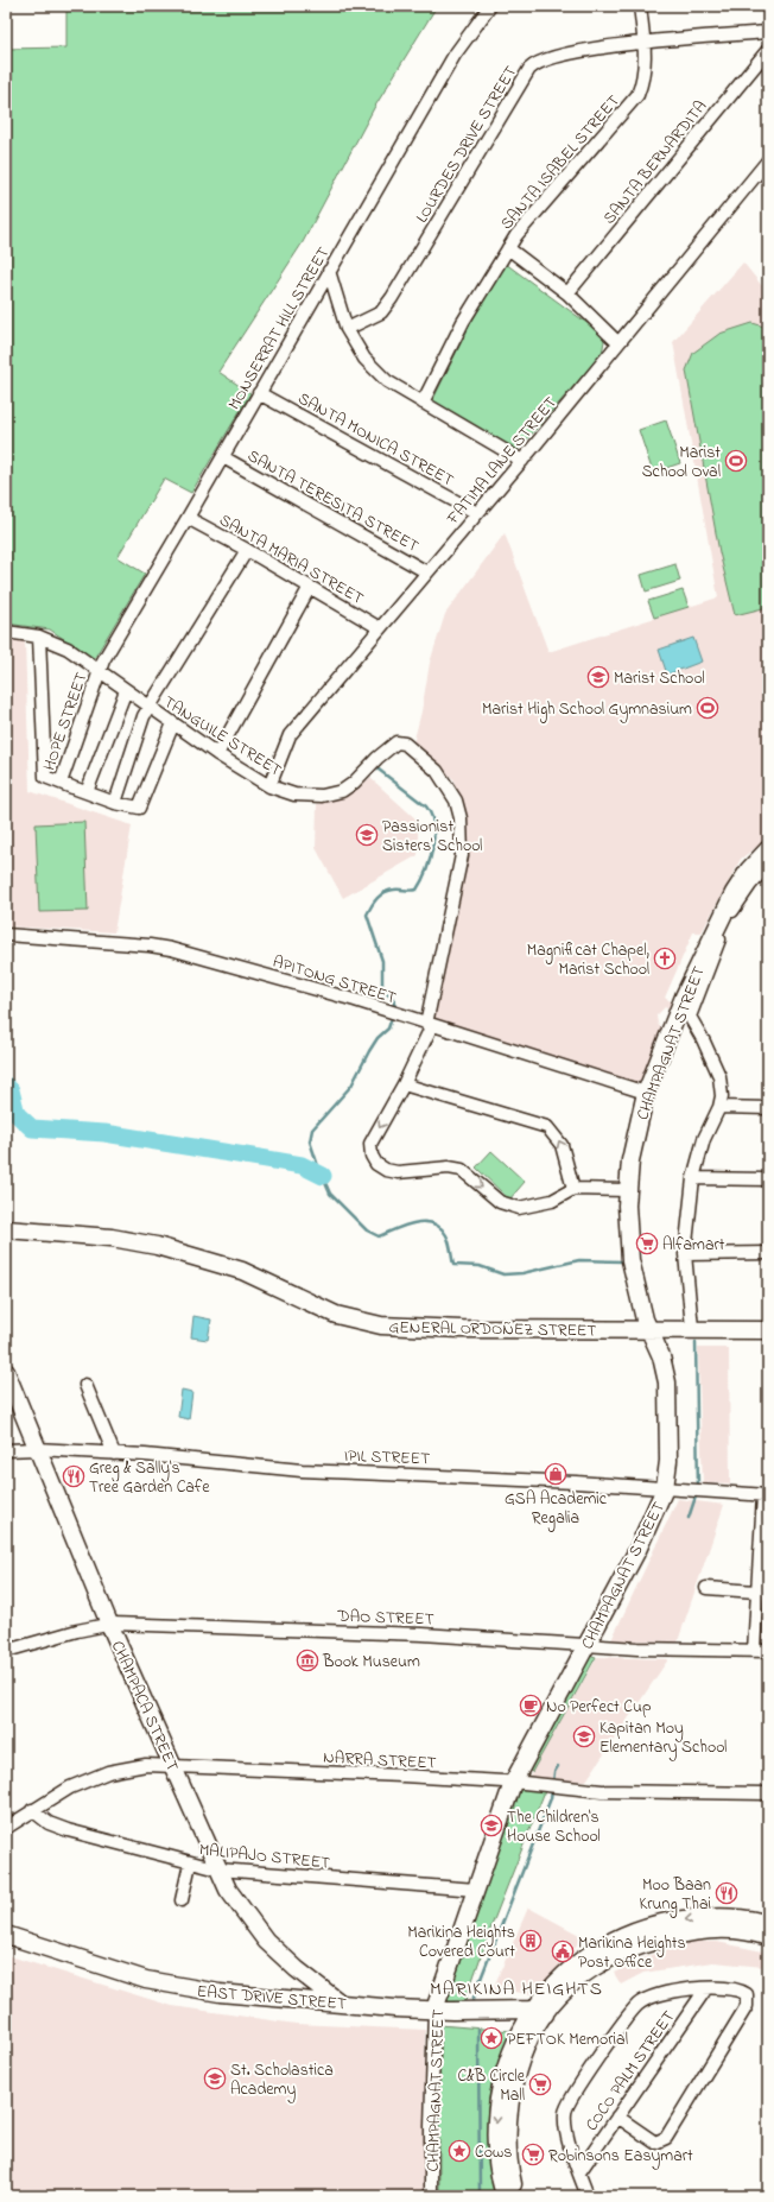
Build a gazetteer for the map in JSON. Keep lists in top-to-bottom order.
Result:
{
  "streets": {
    "street": [
      "LOURDES DRIVE STREET",
      "SANTA ISABEL STREET",
      "SANTA BERNARDITA",
      "MONSERRAT HILL STREET",
      "SANTA MONICA STREET",
      "FATIMA LANE STREET",
      "SANTA TERESITA STREET",
      "SANTA MARIA STREET",
      "HOPE STREET",
      "TANGUILE STREET",
      "APITONG STREET",
      "CHAMPAGNAT STREET",
      "GENERAL ORDOÑEZ STREET",
      "IPIL STREET",
      "DAO STREET",
      "CHAMPACA STREET",
      "NARRA STREET",
      "MALIPAJO STREET",
      "EAST DRIVE STREET",
      "COCO PALM STREET"
    ]
  },
  "crossings": [
    ["LOURDES DRIVE STREET", "SANTA ISABEL STREET"],
    ["MONSERRAT HILL STREET", "SANTA MONICA STREET"],
    ["MONSERRAT HILL STREET", "SANTA TERESITA STREET"],
    ["MONSERRAT HILL STREET", "SANTA MARIA STREET"],
    ["MONSERRAT HILL STREET", "HOPE STREET"],
    ["MONSERRAT HILL STREET", "TANGUILE STREET"],
    ["SANTA MONICA STREET", "FATIMA LANE STREET"],
    ["FATIMA LANE STREET", "SANTA TERESITA STREET"],
    ["FATIMA LANE STREET", "SANTA MARIA STREET"],
    ["FATIMA LANE STREET", "TANGUILE STREET"],
    ["HOPE STREET", "TANGUILE STREET"],
    ["TANGUILE STREET", "APITONG STREET"],
    ["APITONG STREET", "CHAMPAGNAT STREET"],
    ["CHAMPAGNAT STREET", "GENERAL ORDOÑEZ STREET"],
    ["CHAMPAGNAT STREET", "IPIL STREET"],
    ["CHAMPAGNAT STREET", "DAO STREET"],
    ["CHAMPAGNAT STREET", "NARRA STREET"],
    ["CHAMPAGNAT STREET", "MALIPAJO STREET"],
    ["CHAMPAGNAT STREET", "EAST DRIVE STREET"],
    ["IPIL STREET", "CHAMPACA STREET"],
    ["DAO STREET", "CHAMPACA STREET"],
    ["CHAMPACA STREET", "NARRA STREET"],
    ["CHAMPACA STREET", "MALIPAJO STREET"],
    ["CHAMPACA STREET", "EAST DRIVE STREET"],
    ["NARRA STREET", "MALIPAJO STREET"]
  ],
  "districts": ["MARIKINA HEIGHTS"],
  "places": {
    "sports": ["Marist School Oval", "Marist High School Gymnasium"],
    "school or university": [
      "Marist School",
      "Passionist Sisters' School",
      "Kapitan Moy Elementary School",
      "The Children's House School",
      "St. Scholastica Academy"
    ],
    "church": ["Magnificat Chapel, Marist School"],
    "supermarket": ["Alfamart", "C&B Circle Mall", "Robinsons Easymart"],
    "shop": ["GSA Academic Regalia"],
    "restaurant": ["Greg & Sally's Tree Garden Cafe", "Moo Baan Krung Thai"],
    "museum": ["Book Museum"],
    "cafe": ["No Perfect Cup"],
    "building": ["Marikina Heights Covered Court"],
    "public building": ["Marikina Heights Post Office"],
    "place": ["PEFTOK Memorial", "Cows"]
  }
}
